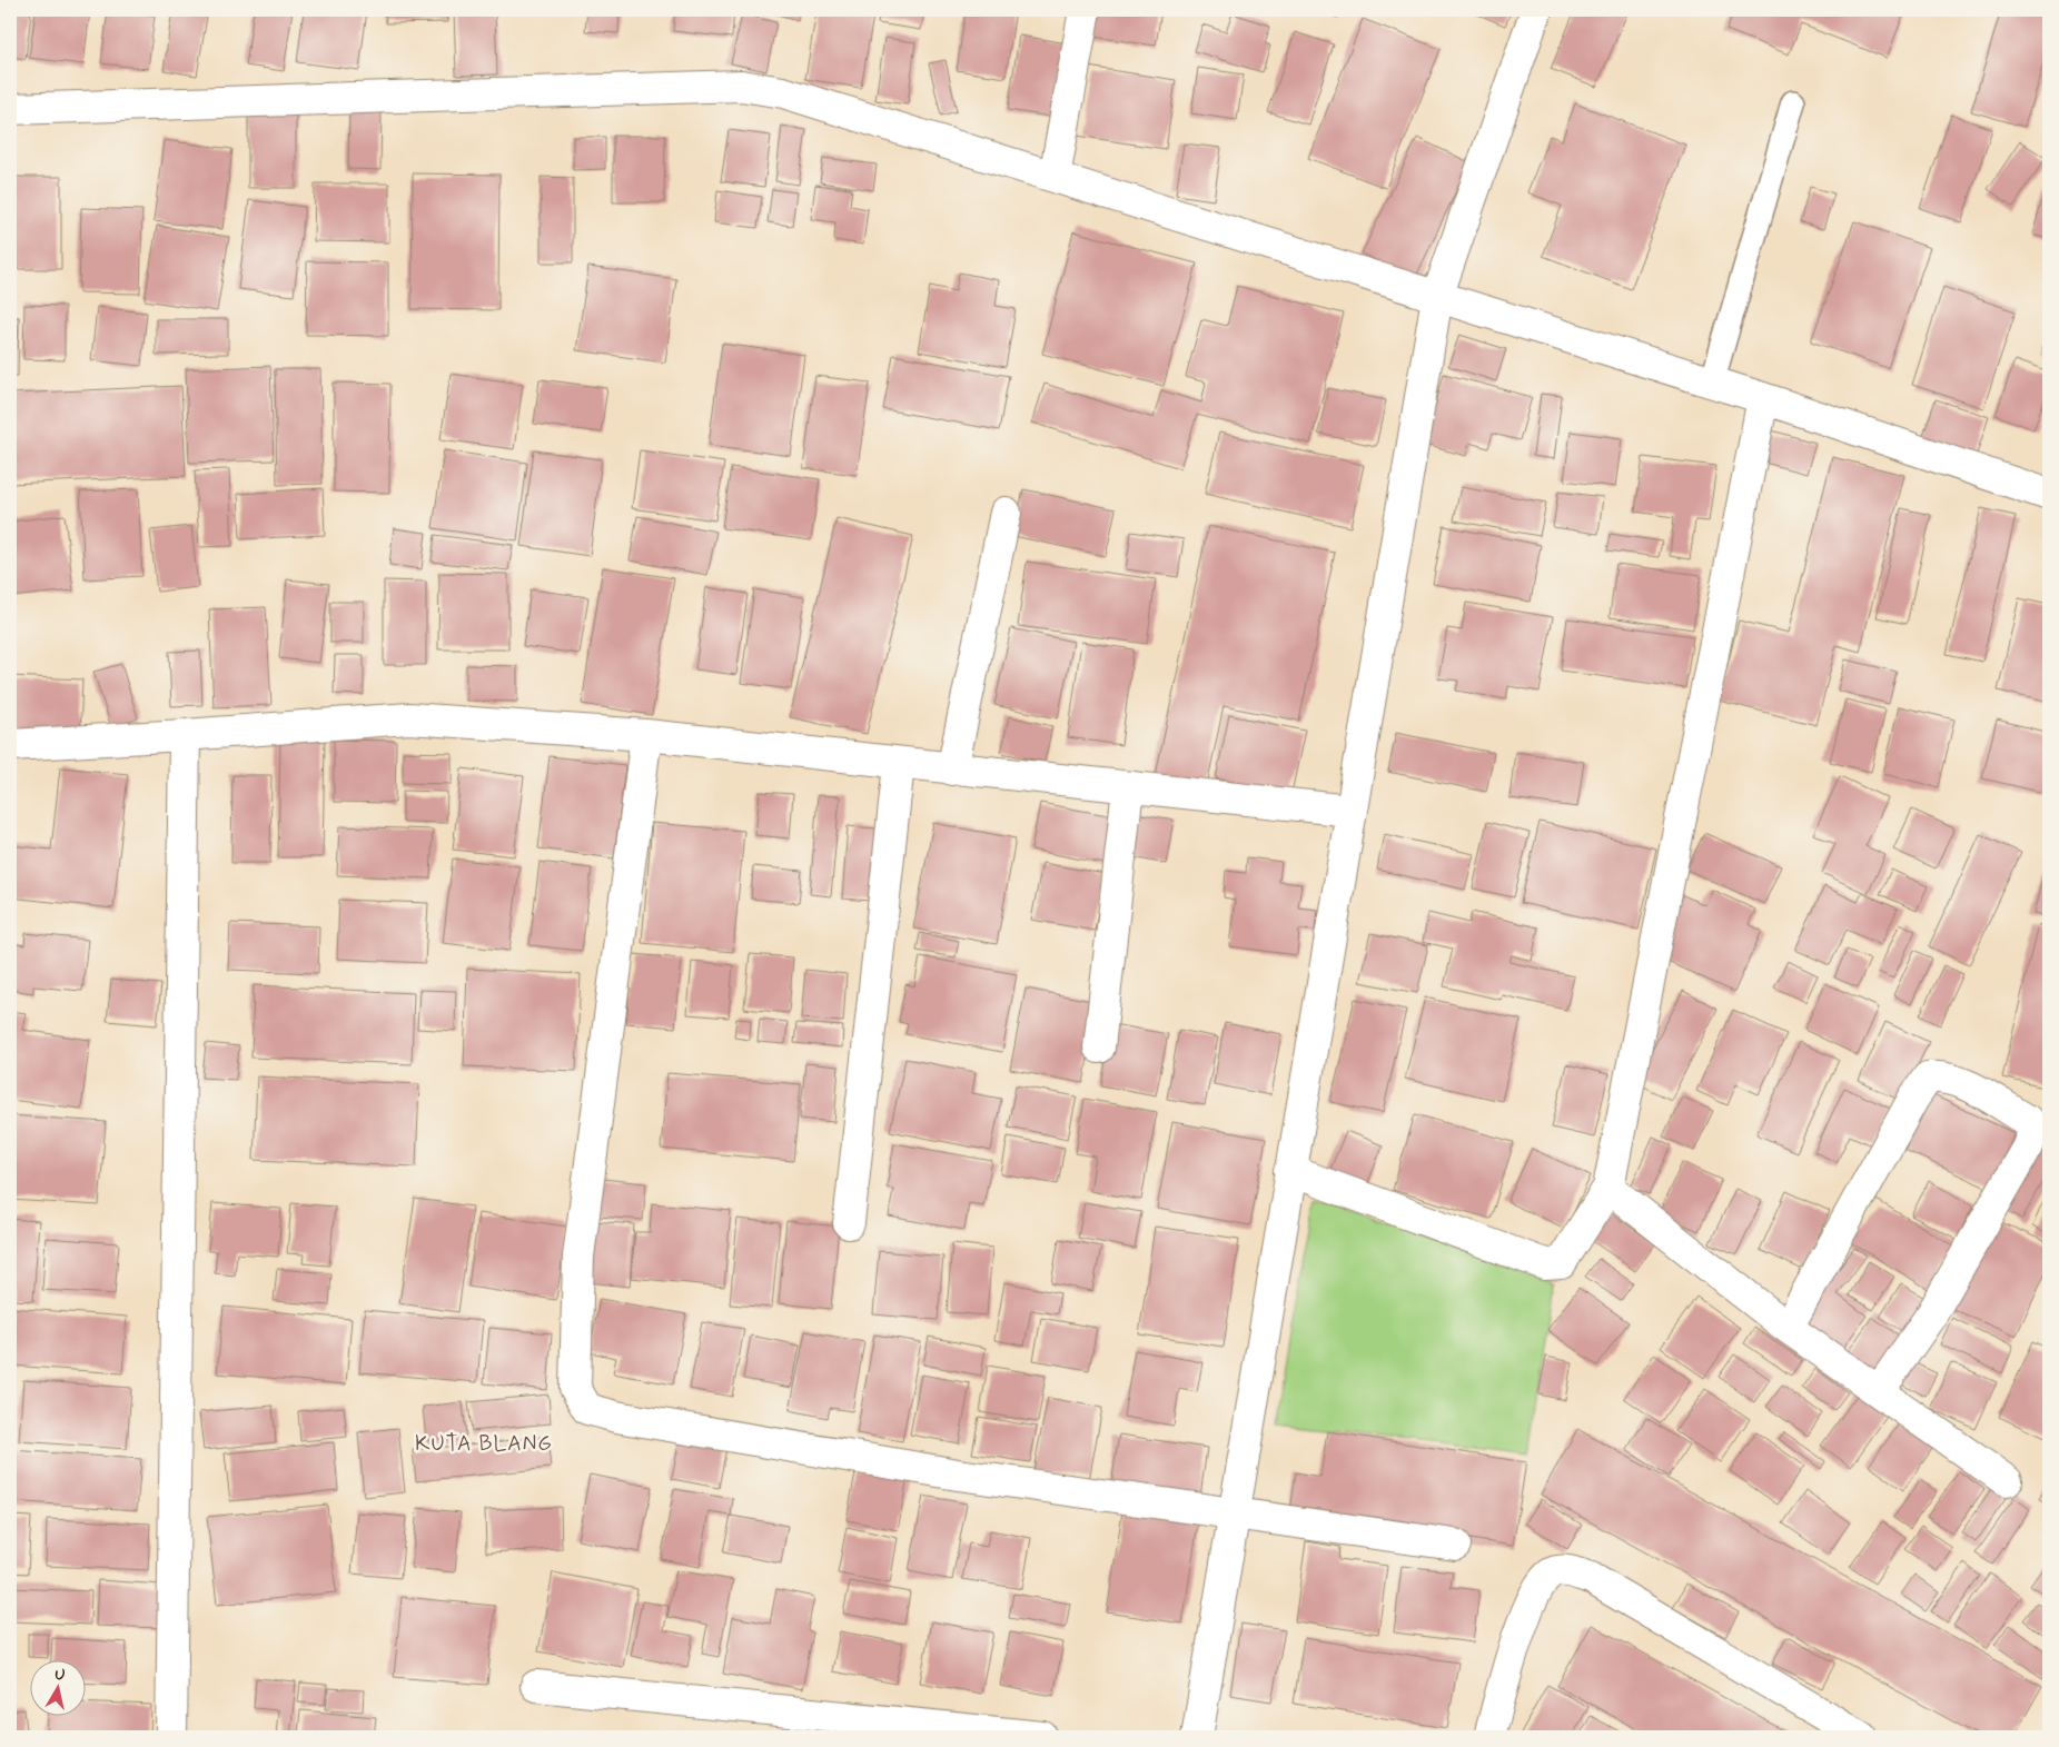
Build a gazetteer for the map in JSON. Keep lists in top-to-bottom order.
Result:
{
  "districts": ["KUTA BLANG"],
  "north": "top"
}
